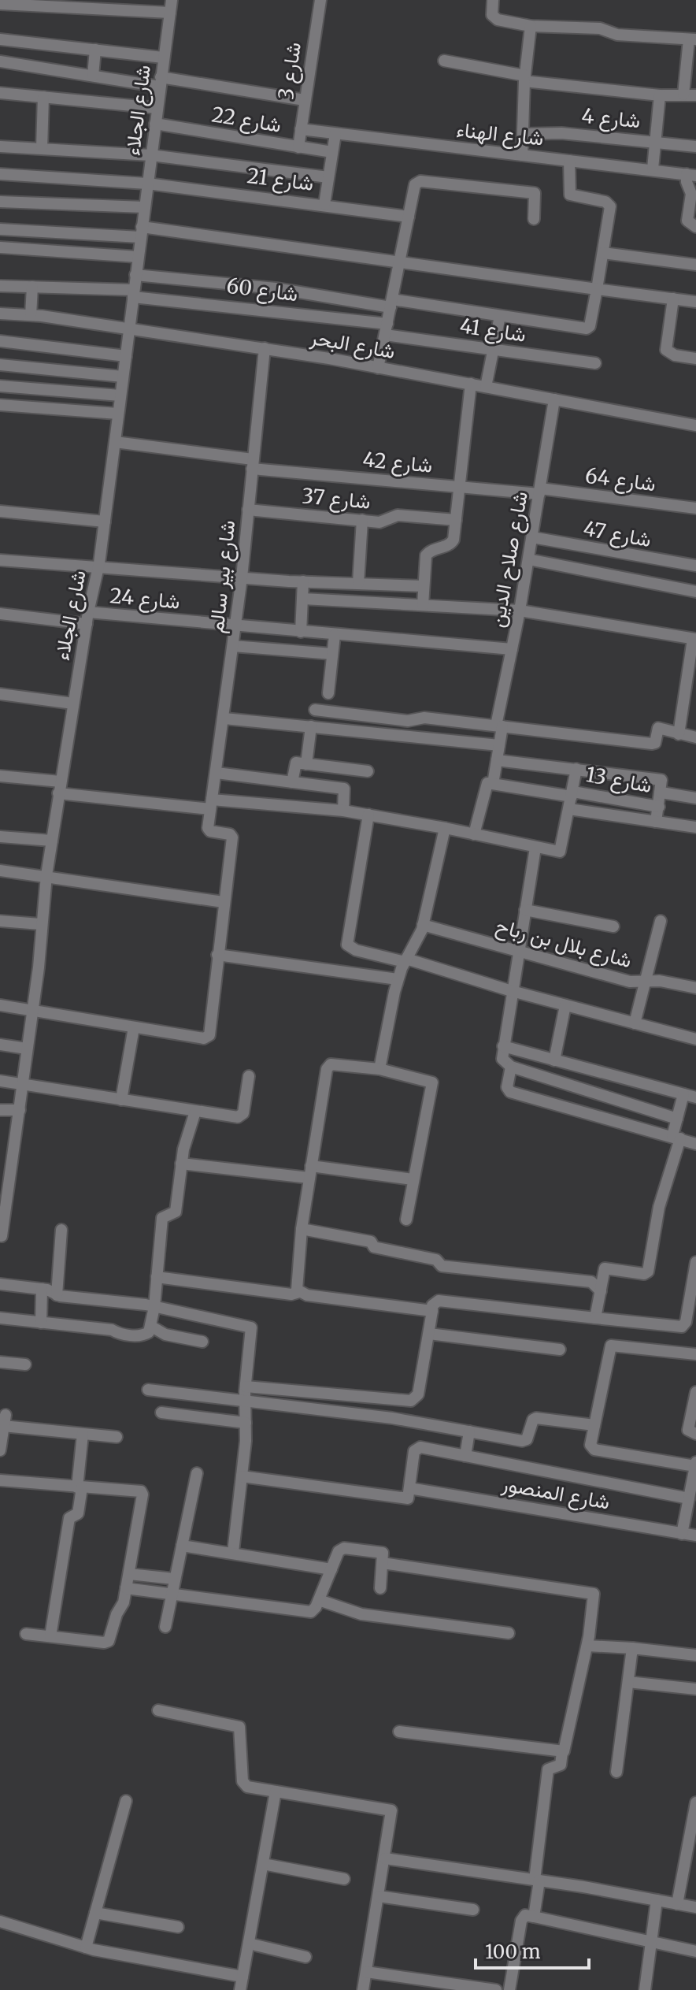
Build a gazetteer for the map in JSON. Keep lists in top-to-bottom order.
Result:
{
  "streets": {
    "street": [
      "شارع 3",
      "شارع الجلاء",
      "شارع 4",
      "شارع 22",
      "شارع الهناء",
      "شارع 21",
      "شارع 60",
      "شارع 41",
      "شارع البحر",
      "شارع 42",
      "شارع 64",
      "شارع 37",
      "شارع 47",
      "شارع صلاح الدين",
      "شارع بير سالم",
      "شارع 24",
      "شارع 13",
      "شارع بلال بن رباح",
      "شارع المنصور"
    ]
  },
  "crossings": [
    ["شارع 3", "شارع 22"],
    ["شارع 3", "شارع الهناء"],
    ["شارع الجلاء", "شارع 22"],
    ["شارع الجلاء", "شارع 21"],
    ["شارع الجلاء", "شارع 60"],
    ["شارع الجلاء", "شارع البحر"],
    ["شارع الجلاء", "شارع 42"],
    ["شارع الجلاء", "شارع 24"],
    ["شارع 60", "شارع 41"],
    ["شارع البحر", "شارع صلاح الدين"],
    ["شارع البحر", "شارع بير سالم"],
    ["شارع 42", "شارع 64"],
    ["شارع 42", "شارع صلاح الدين"],
    ["شارع 42", "شارع بير سالم"],
    ["شارع 64", "شارع صلاح الدين"],
    ["شارع 37", "شارع بير سالم"],
    ["شارع 47", "شارع صلاح الدين"],
    ["شارع صلاح الدين", "شارع 24"],
    ["شارع صلاح الدين", "شارع 13"],
    ["شارع بير سالم", "شارع 24"]
  ],
  "scale_bar": "100 m"
}
